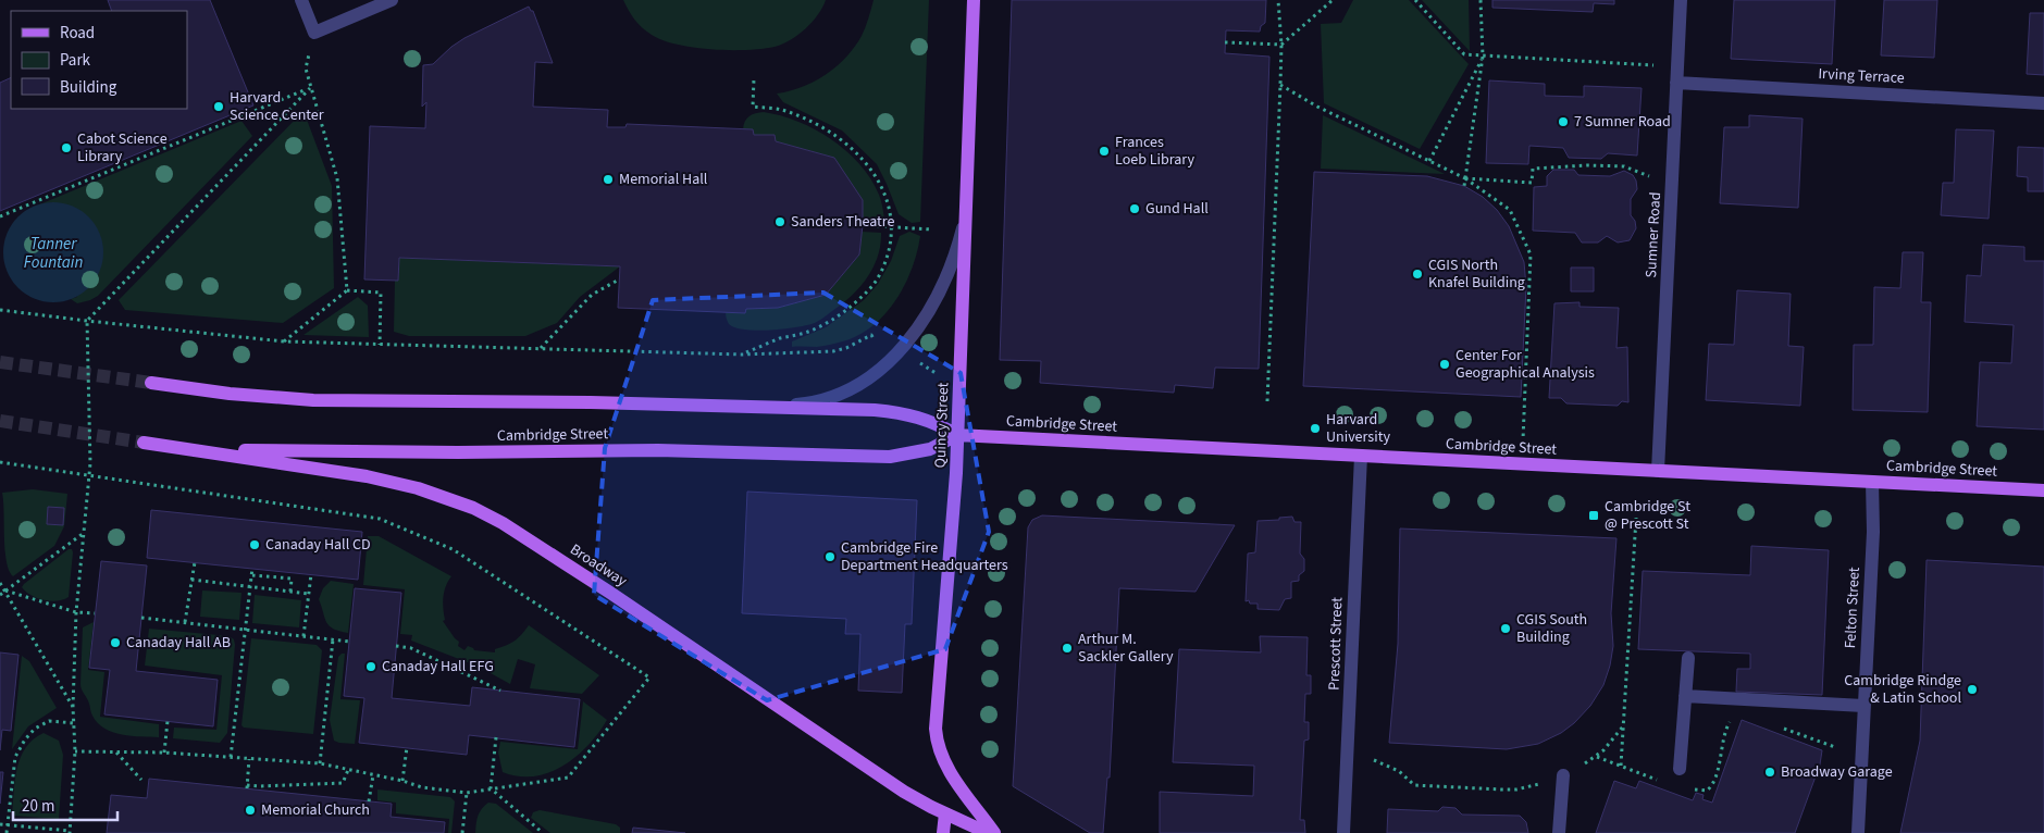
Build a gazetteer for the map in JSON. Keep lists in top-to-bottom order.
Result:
{
  "streets": {
    "main road": ["Cambridge Street", "Quincy Street", "Broadway"],
    "street": [
      "Irving Terrace",
      "Sumner Road",
      "Felton Street",
      "Prescott Street"
    ]
  },
  "crossings": [
    ["Irving Terrace", "Sumner Road"],
    ["Sumner Road", "Cambridge Street"],
    ["Cambridge Street", "Quincy Street"],
    ["Cambridge Street", "Broadway"],
    ["Cambridge Street", "Felton Street"],
    ["Cambridge Street", "Prescott Street"]
  ],
  "water": ["Tanner Fountain"],
  "places": {
    "other": [
      "Harvard Science Center",
      "7 Sumner Road",
      "Cabot Science Library",
      "Frances Loeb Library",
      "Memorial Hall",
      "Gund Hall",
      "Sanders Theatre",
      "CGIS North Knafel Building",
      "Center For Geographical Analysis",
      "Harvard University",
      "Canaday Hall CD",
      "Cambridge Fire Department Headquarters",
      "CGIS South Building",
      "Canaday Hall AB",
      "Arthur M. Sackler Gallery",
      "Canaday Hall EFG",
      "Cambridge Rindge & Latin School",
      "Broadway Garage",
      "Memorial Church"
    ],
    "transit": ["Cambridge St @ Prescott St"]
  },
  "legend": ["Road", "Park", "Building"],
  "scale_bar": "20 m"
}
